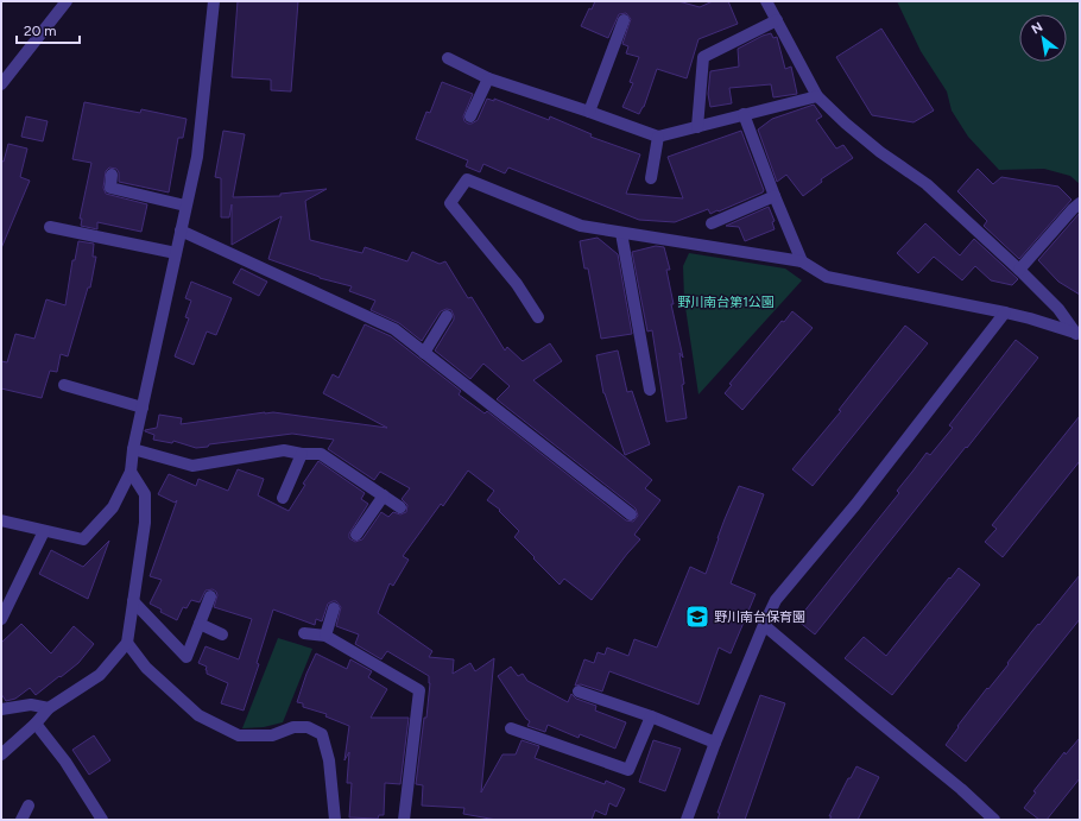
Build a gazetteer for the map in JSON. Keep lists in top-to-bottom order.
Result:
{
  "parks": ["野川南台第1公園"],
  "places": {
    "school or university": ["野川南台保育園"]
  },
  "scale_bar": "20 m",
  "north": "top left"
}
